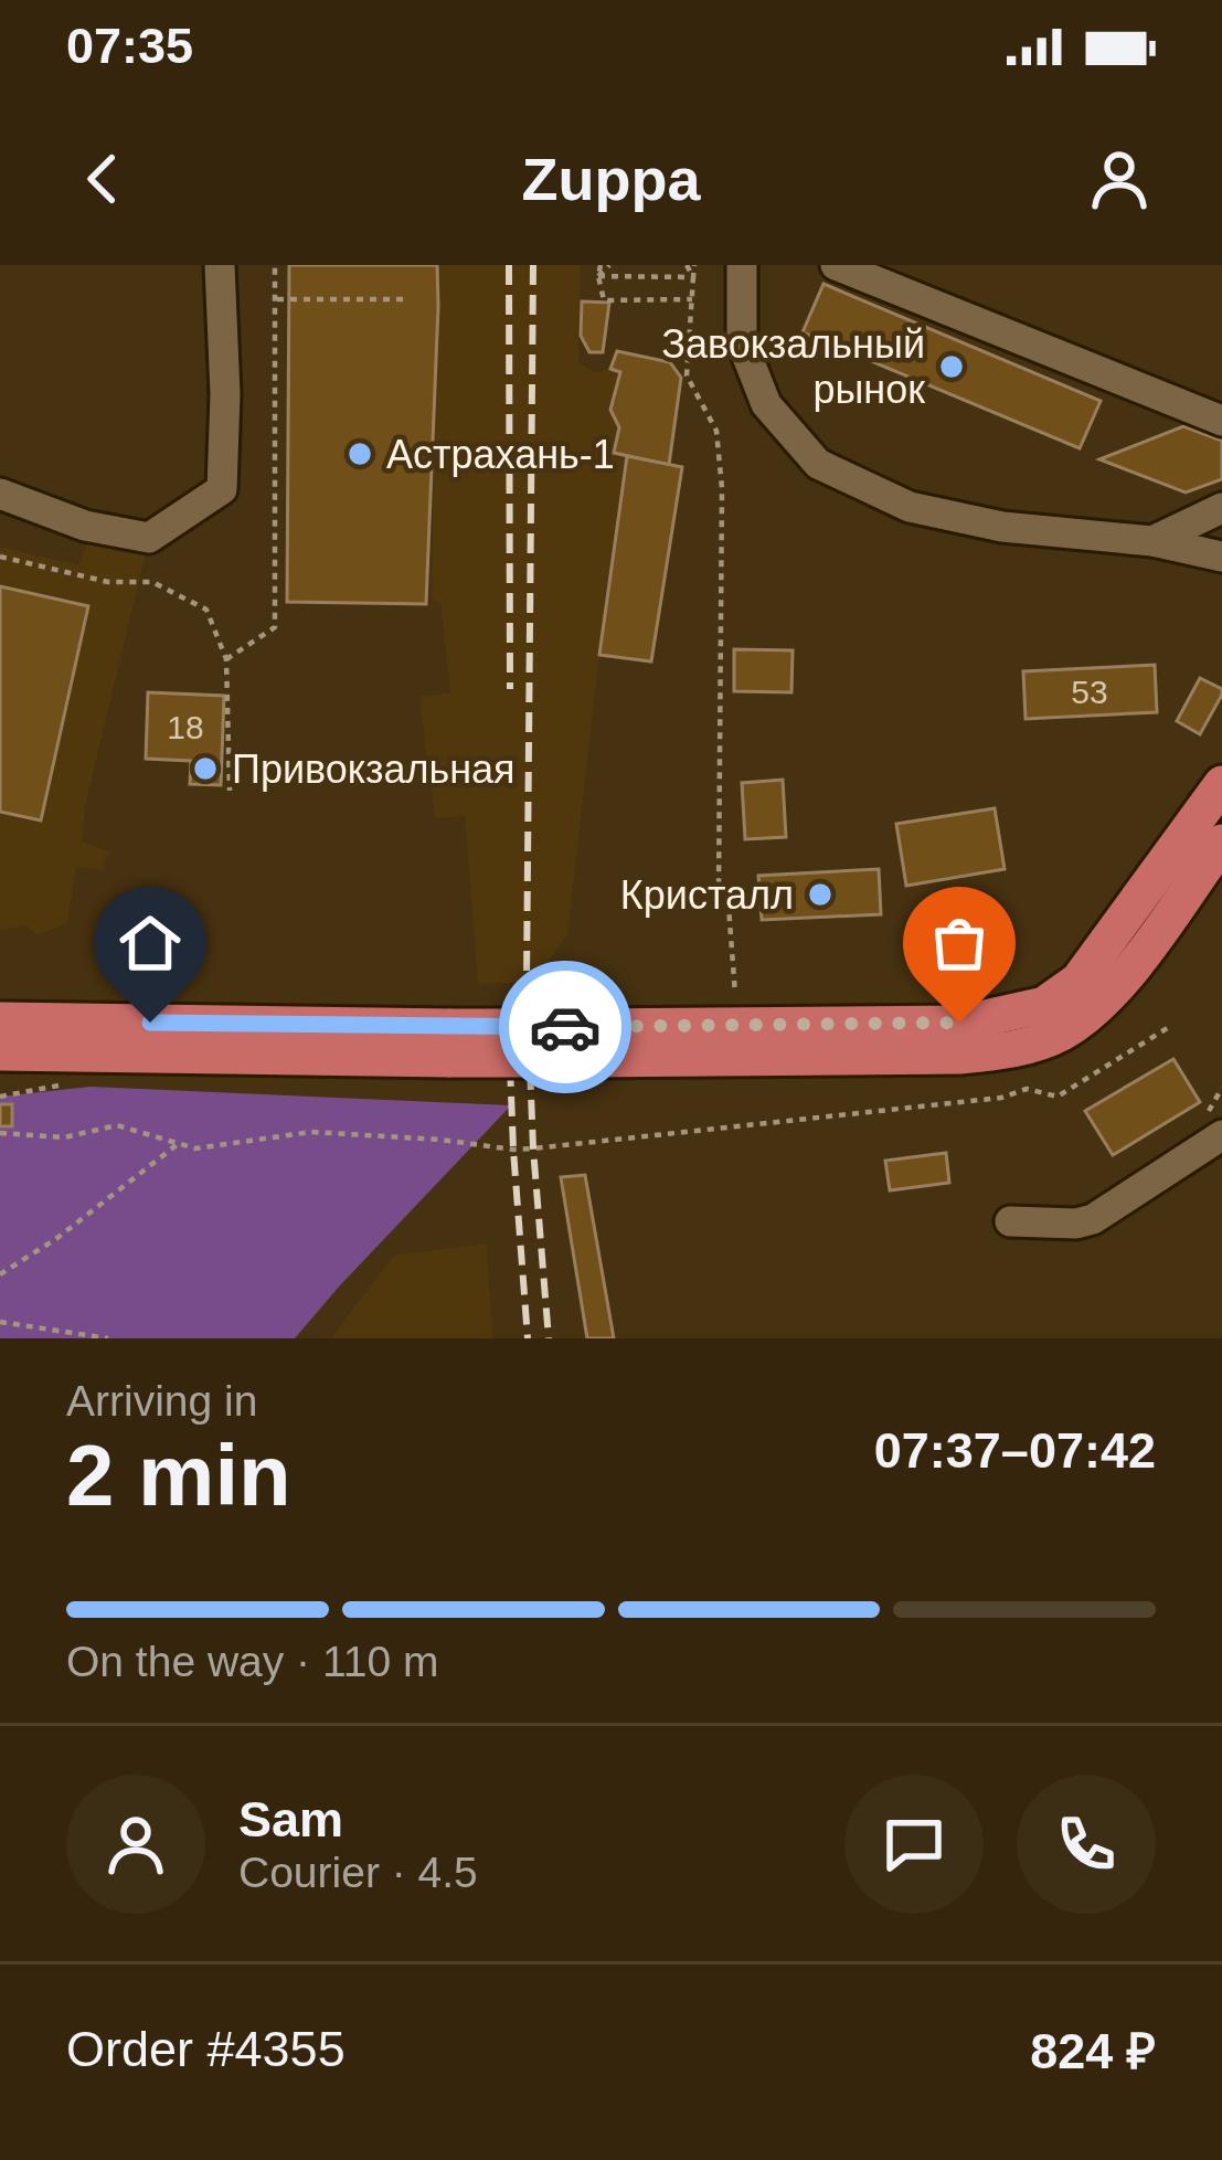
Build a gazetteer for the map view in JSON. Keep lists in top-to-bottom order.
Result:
{
  "places": [
    "Завокзальный рынок",
    "Астрахань-1",
    "Привокзальная",
    "Кристалл"
  ],
  "house_numbers": ["53", "18"],
  "page": {
    "status": "07:35",
    "header": "Zuppa",
    "heading": ["2 min", "Arriving in", "07:37–07:42"],
    "panel": [
      "Sam",
      "Courier · 4.5",
      "Order #4355",
      "824 ₽"
    ],
    "bar": "On the way · 110 m"
  }
}
